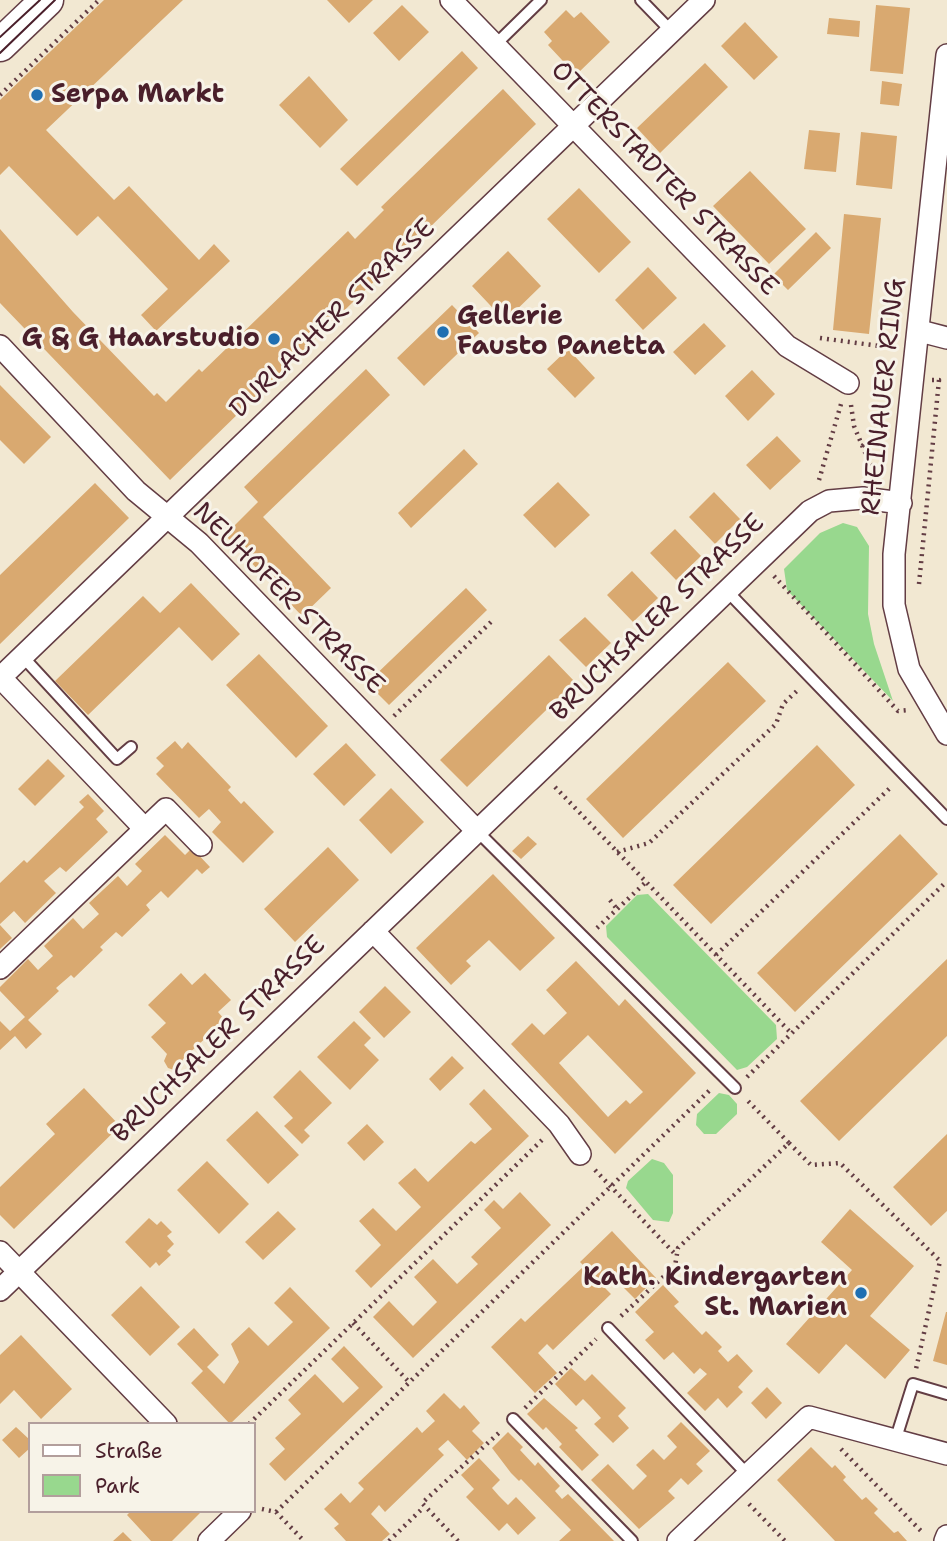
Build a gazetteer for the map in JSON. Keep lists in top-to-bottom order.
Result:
{
  "streets": {
    "street": [
      "OTTERSTADTER STRASSE",
      "DURLACHER STRASSE",
      "RHEINAUER RING",
      "NEUHOFER STRASSE",
      "BRUCHSALER STRASSE"
    ]
  },
  "crossings": [
    ["OTTERSTADTER STRASSE", "DURLACHER STRASSE"],
    ["DURLACHER STRASSE", "NEUHOFER STRASSE"],
    ["RHEINAUER RING", "BRUCHSALER STRASSE"],
    ["NEUHOFER STRASSE", "BRUCHSALER STRASSE"]
  ],
  "places": [
    "Serpa Markt",
    "Gellerie Fausto Panetta",
    "G & G Haarstudio",
    "Kath. Kindergarten St. Marien"
  ],
  "legend": ["Straße", "Park"]
}
